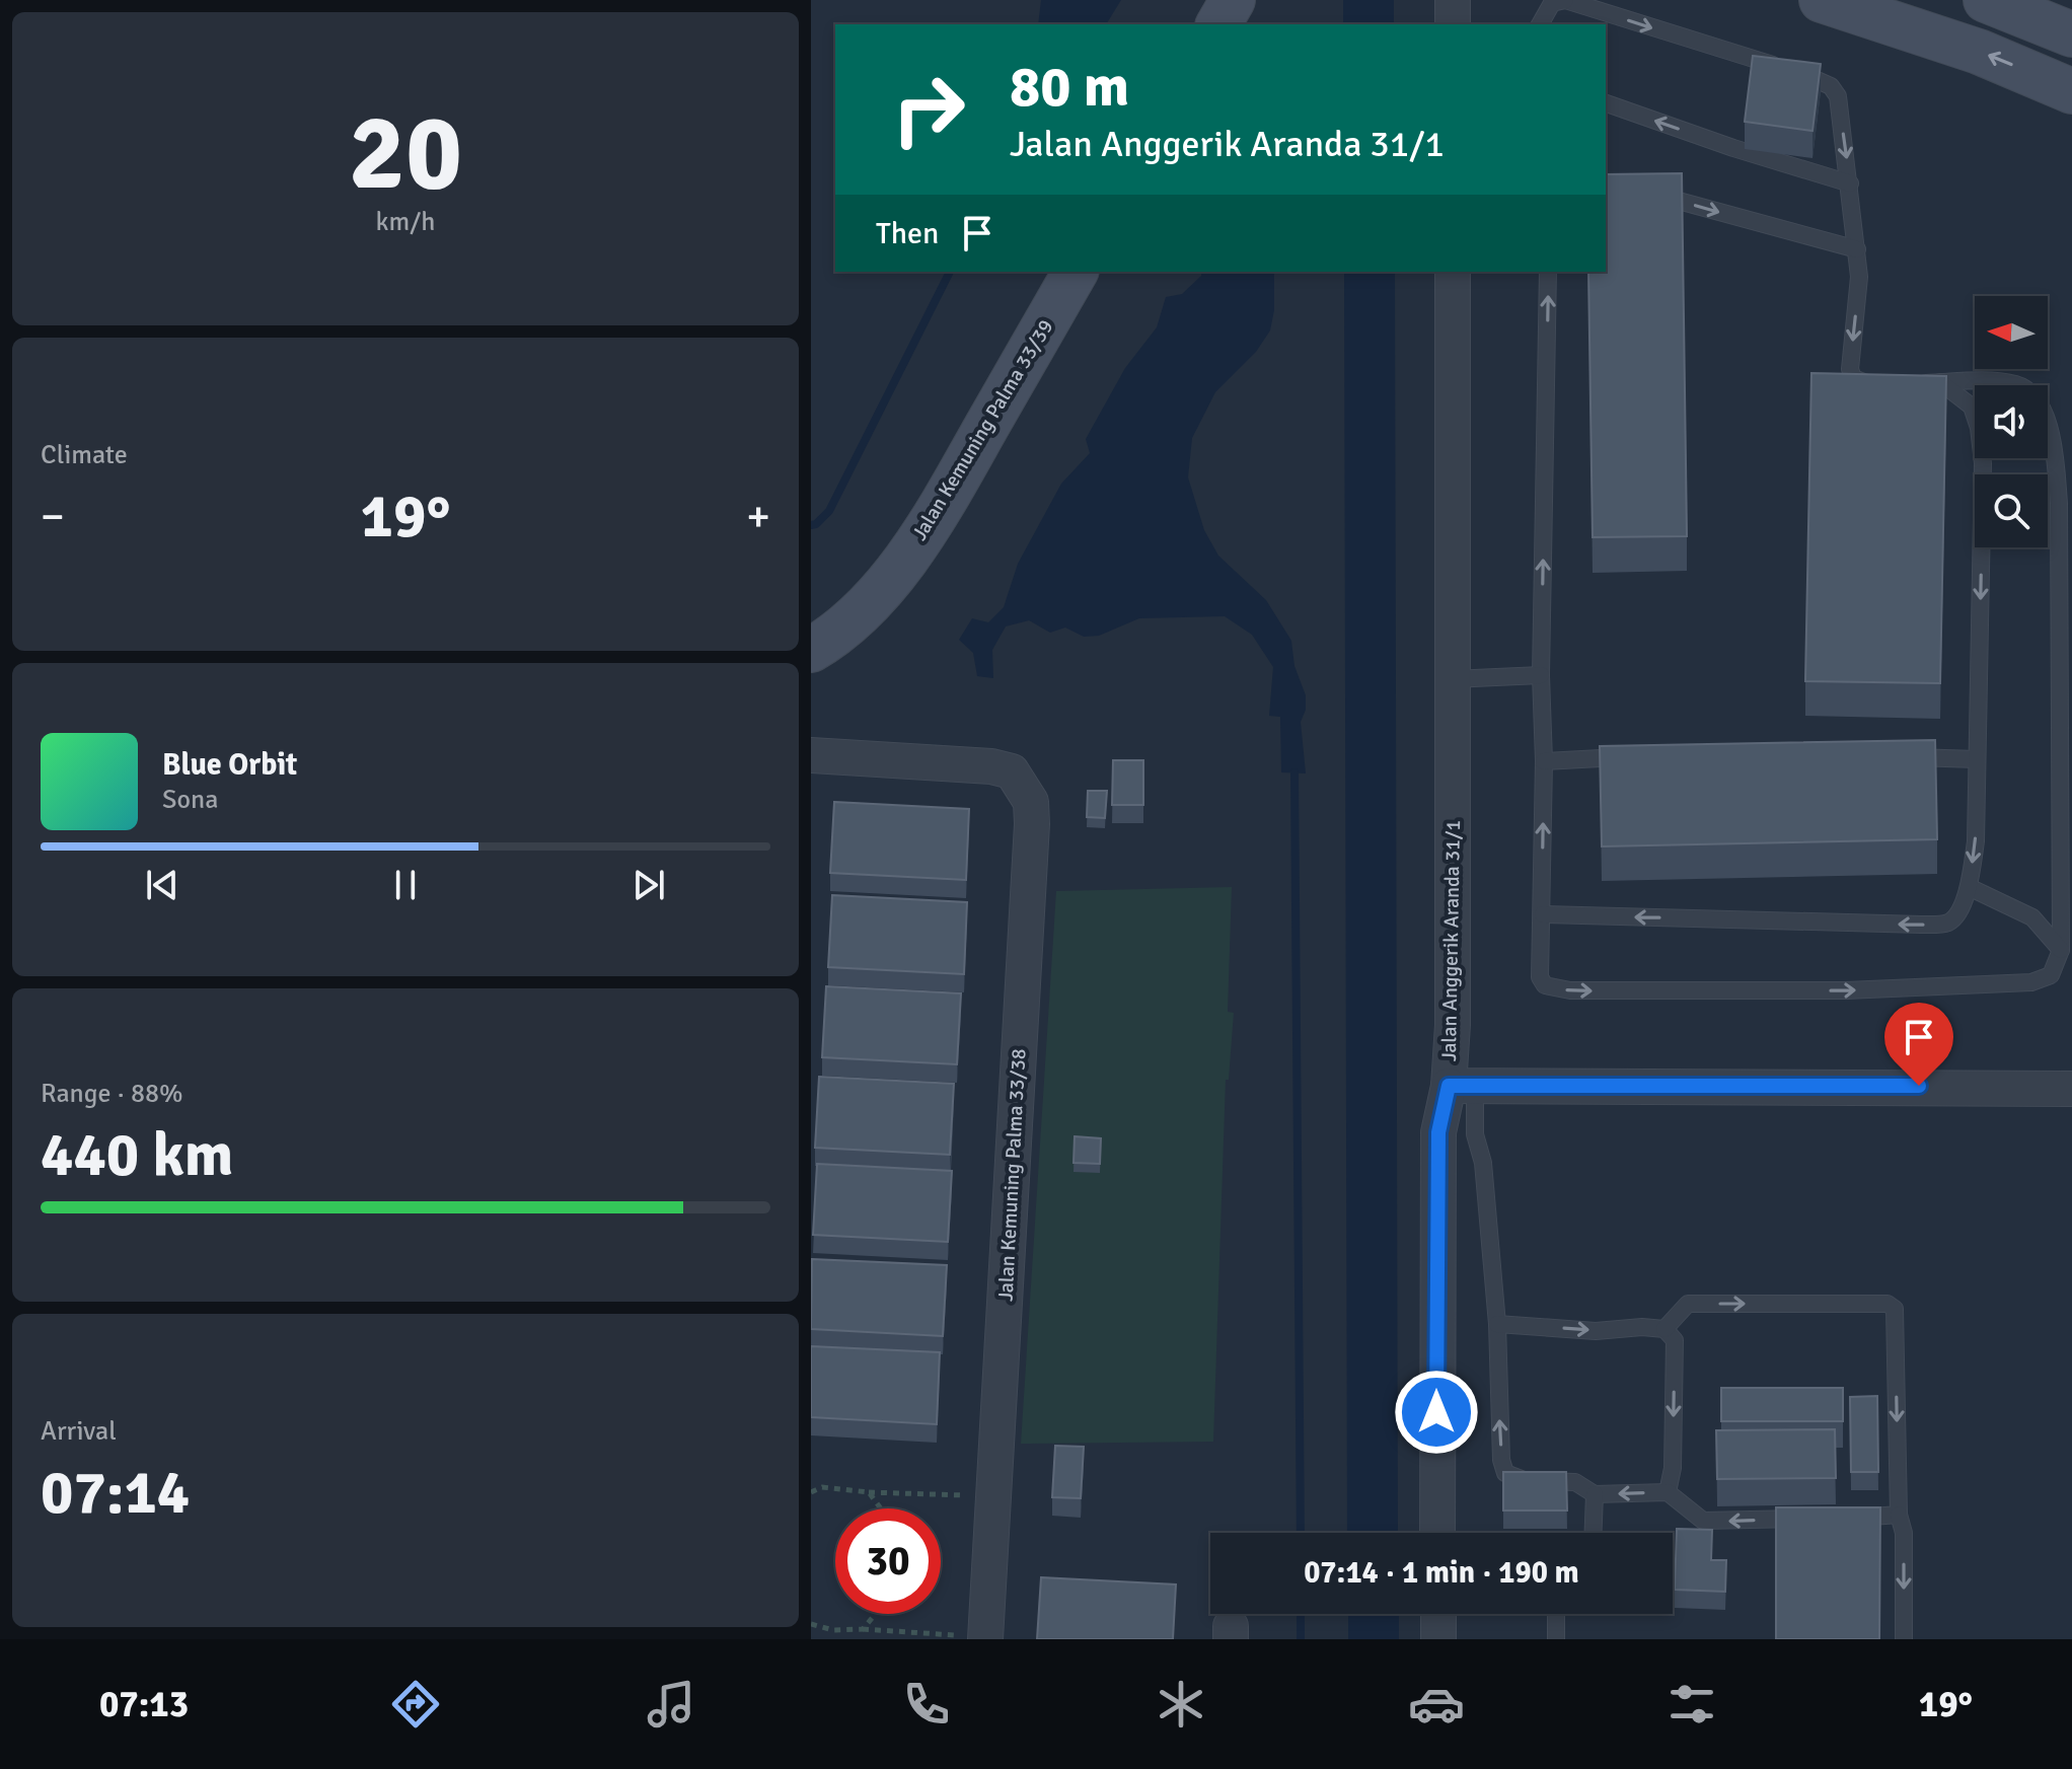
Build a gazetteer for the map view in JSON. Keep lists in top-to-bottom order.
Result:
{
  "streets": {
    "main road": ["Jalan Kemuning Palma 33/39"],
    "street": ["Jalan Anggerik Aranda 31/1", "Jalan Kemuning Palma 33/38"]
  },
  "north": "left",
  "page": {
    "tile": [
      ["20", "km/h"],
      "Climate",
      ["Range · 88%", "440 km"],
      ["Arrival", "07:14"]
    ],
    "turn": ["80 m", "Jalan Anggerik Aranda 31/1"],
    "then": "Then",
    "heat": ["−", "19°", "+"],
    "song": ["Blue Orbit", "Sona"],
    "limit": "30",
    "trip": "07:14 · 1 min · 190 m",
    "tabs": ["07:13", "19°"]
  }
}
